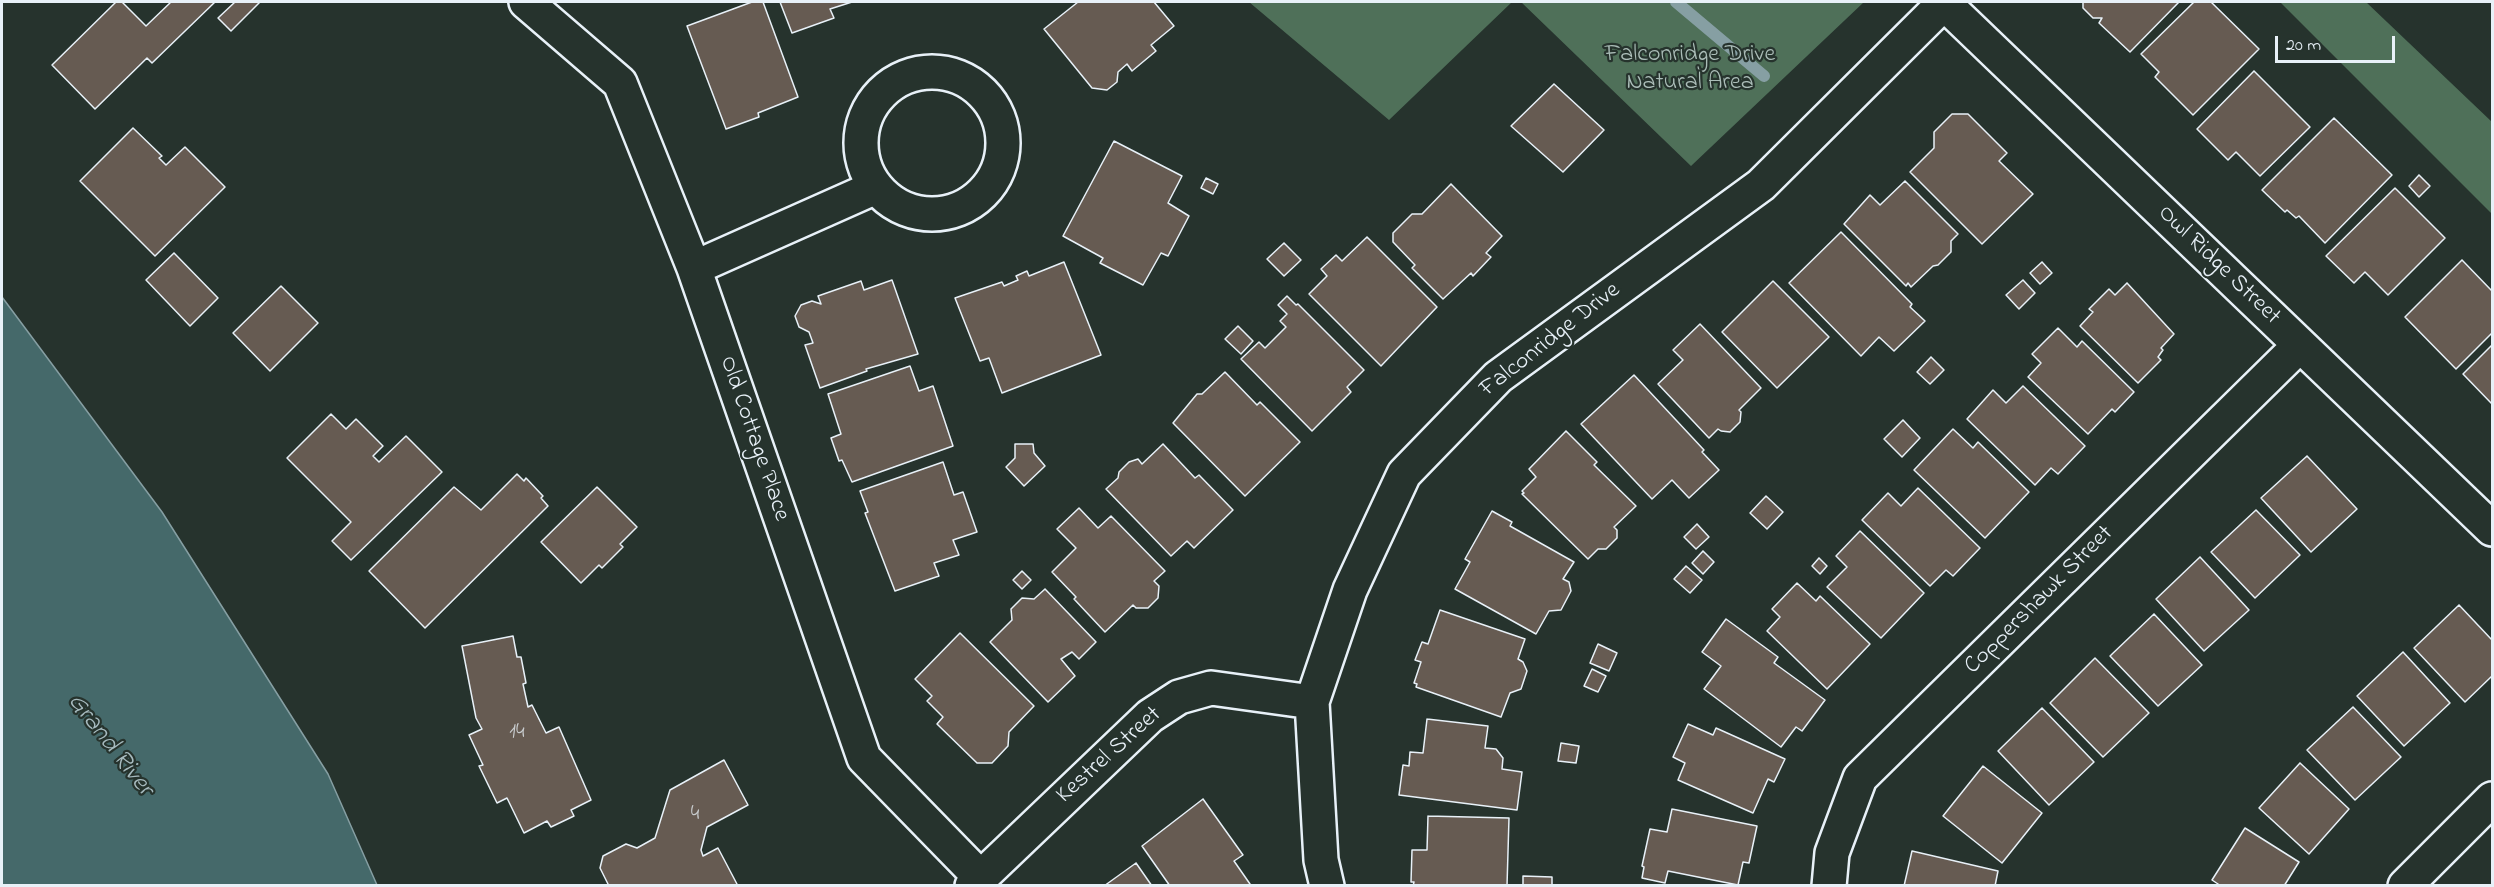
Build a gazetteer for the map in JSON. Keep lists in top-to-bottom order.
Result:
{
  "streets": {
    "street": [
      "Owl Ridge Street",
      "Falconridge Drive",
      "Old Cottage Place",
      "Coppershawk Street",
      "Kestrel Street"
    ]
  },
  "crossings": [
    ["Owl Ridge Street", "Falconridge Drive"],
    ["Owl Ridge Street", "Coppershawk Street"],
    ["Falconridge Drive", "Kestrel Street"],
    ["Old Cottage Place", "Kestrel Street"]
  ],
  "water": ["Grand River"],
  "parks": ["Falconridge Drive Natural Area"],
  "house_numbers": ["14", "4"],
  "scale_bar": "20 m"
}
